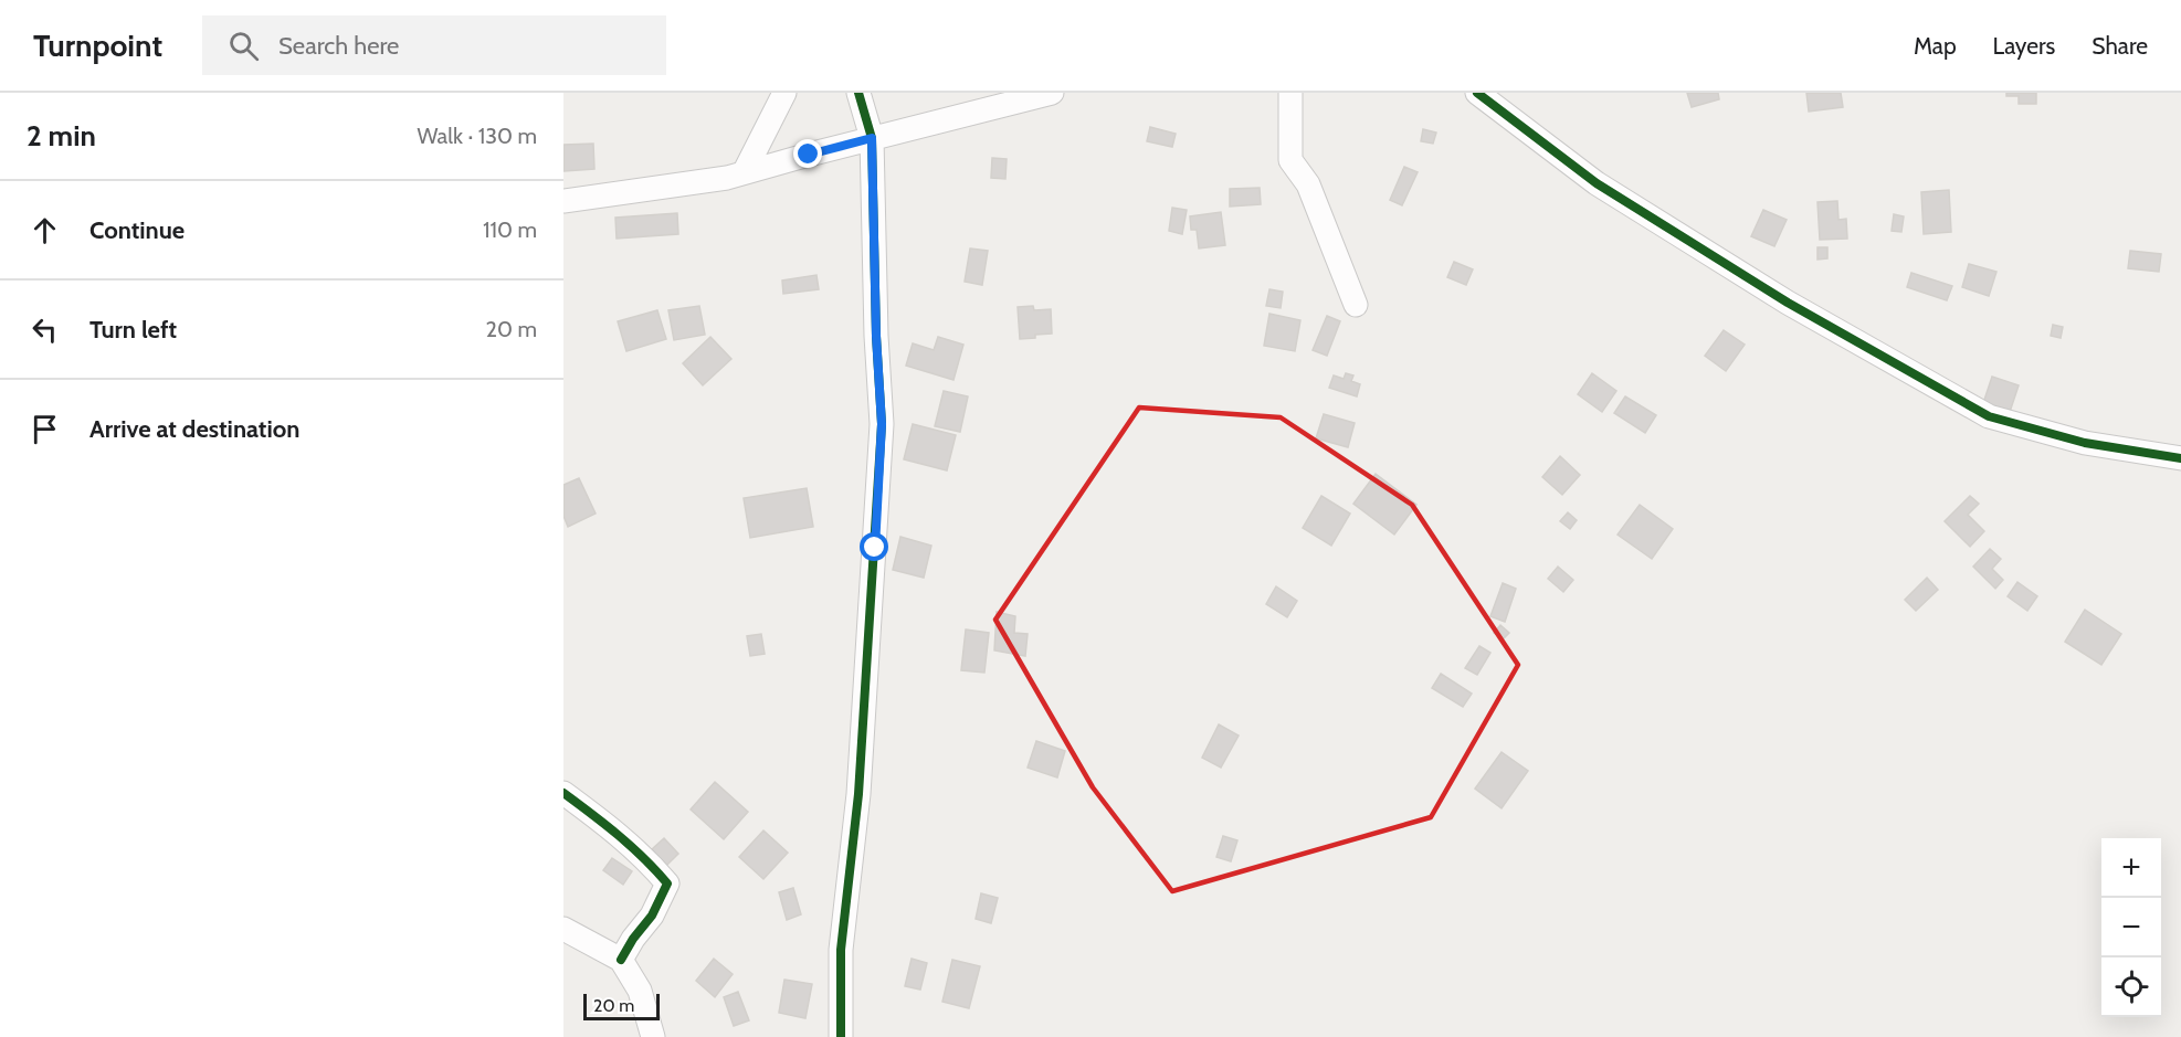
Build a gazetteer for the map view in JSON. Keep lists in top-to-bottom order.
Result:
{
  "scale_bar": "20 m",
  "page": {
    "header": "Turnpoint",
    "search": "Search here",
    "nav": ["Map", "Layers", "Share"],
    "heading": ["2 min", "Walk · 130 m"],
    "list": [
      ["Continue", "110 m"],
      ["Turn left", "20 m"],
      "Arrive at destination"
    ],
    "map_buttons": ["+", "−"],
    "scale": "20 m"
  }
}
